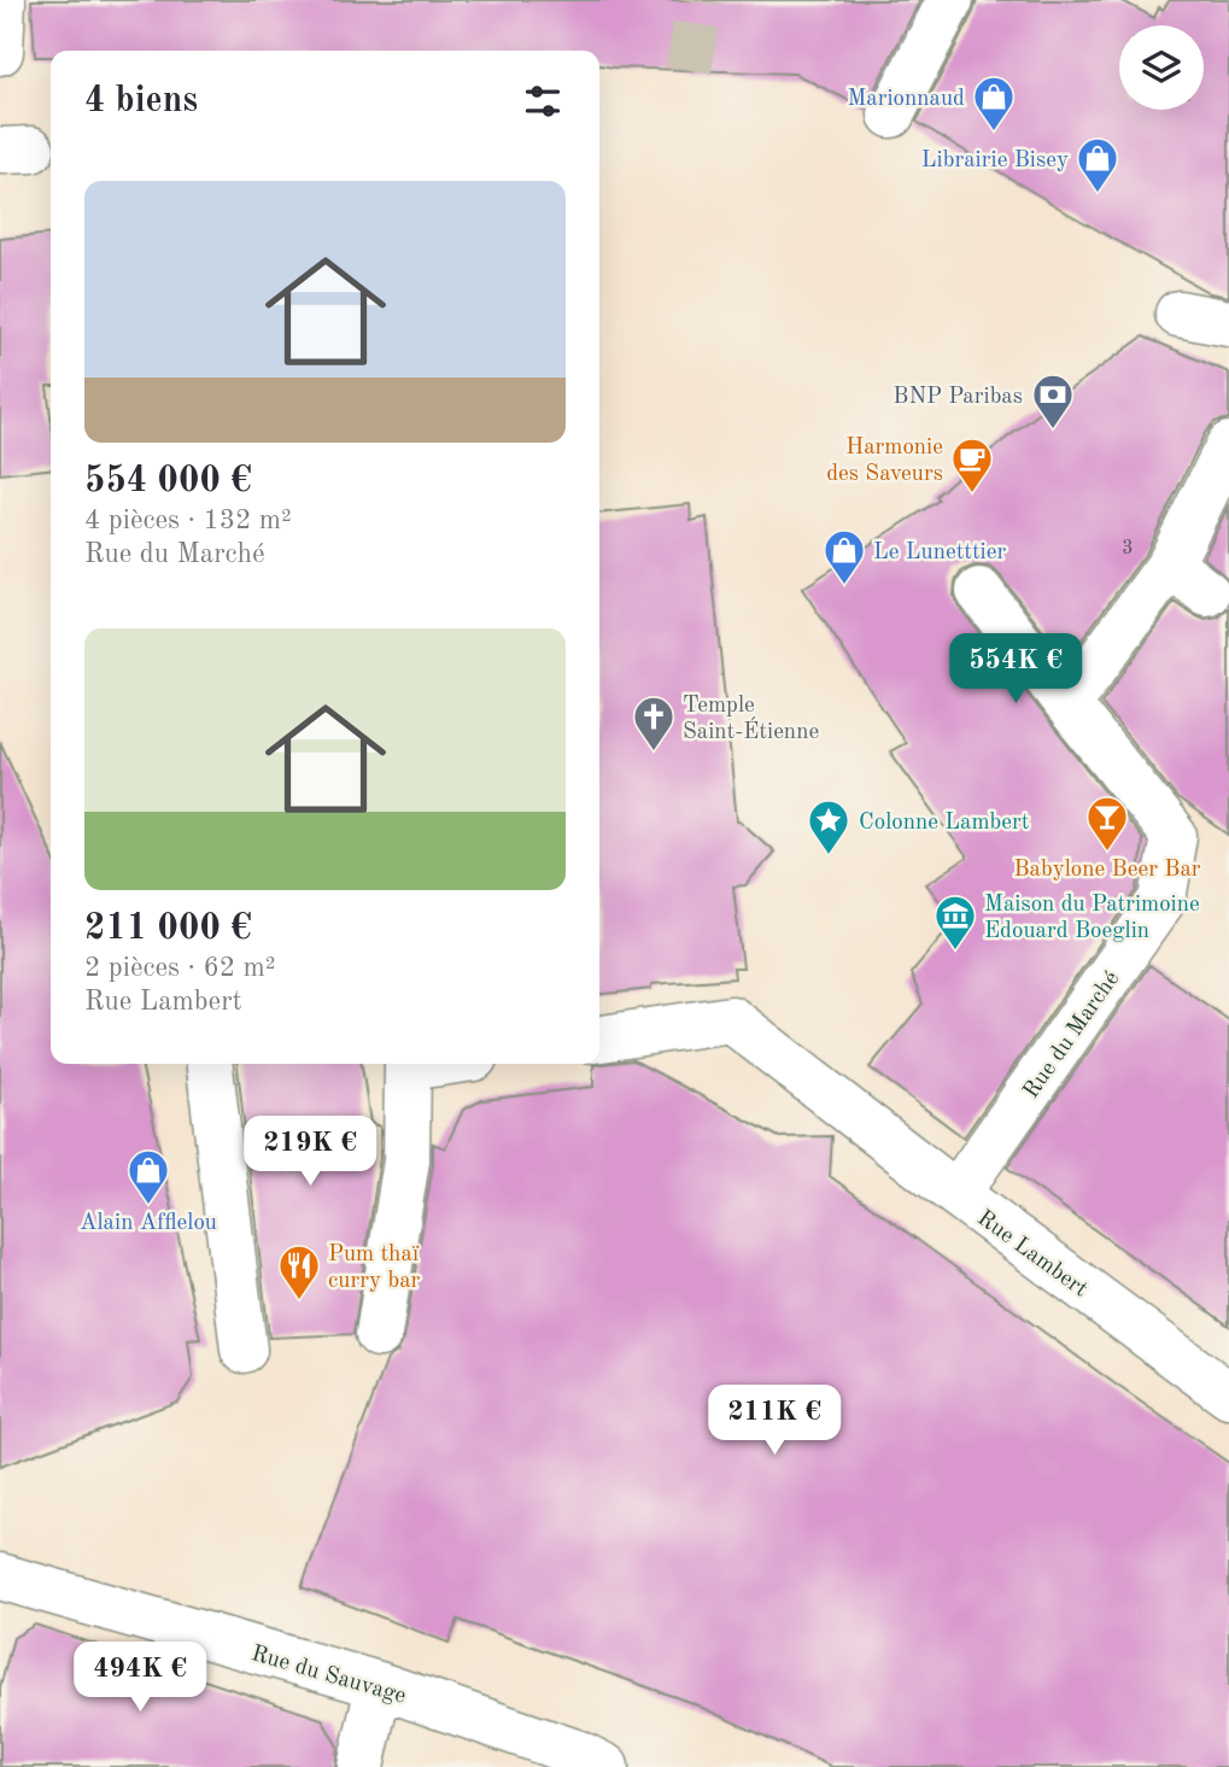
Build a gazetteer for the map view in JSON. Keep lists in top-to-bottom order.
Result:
{
  "streets": {
    "street": ["Rue du Marché", "Rue Lambert", "Rue du Sauvage"]
  },
  "crossings": [
    ["Rue du Marché", "Rue Lambert"]
  ],
  "places": {
    "shop": [
      "Marionnaud",
      "Librairie Bisey",
      "Le Lunetttier",
      "Alain Afflelou"
    ],
    "bank": ["BNP Paribas"],
    "cafe": ["Harmonie des Saveurs"],
    "church": ["Temple Saint-Étienne"],
    "bar": ["Babylone Beer Bar"],
    "place": ["Colonne Lambert"],
    "museum": ["Maison du Patrimoine Edouard Boeglin"],
    "restaurant": ["Pum thaï curry bar"]
  },
  "house_numbers": ["3"],
  "page": {
    "heading": "4 biens",
    "list": [
      {
        "name": "554 000 €",
        "note": "4 pièces · 132 m² · Rue du Marché"
      },
      {
        "name": "211 000 €",
        "note": "2 pièces · 62 m² · Rue Lambert"
      }
    ],
    "price": [
      "554K €",
      "219K €",
      "211K €",
      "494K €"
    ]
  }
}
